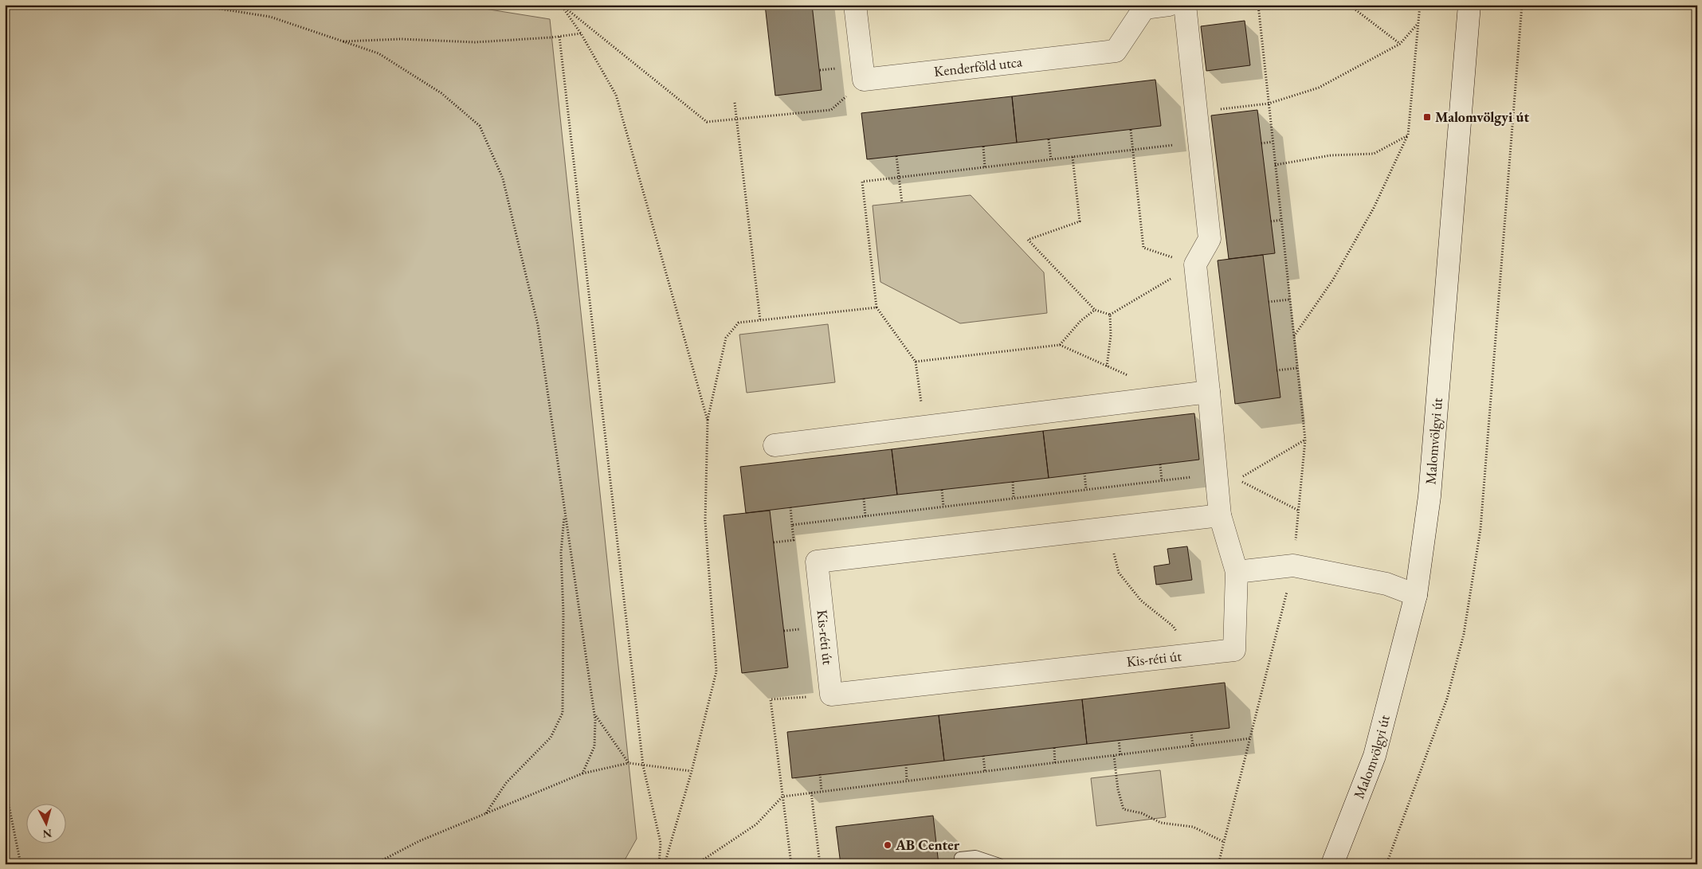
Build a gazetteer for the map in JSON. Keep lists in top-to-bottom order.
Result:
{
  "streets": {
    "street": ["Kenderföld utca", "Malomvölgyi út", "Kis-réti út"]
  },
  "places": {
    "transit": ["Malomvölgyi út"],
    "other": ["AB Center"]
  },
  "north": "bottom"
}
